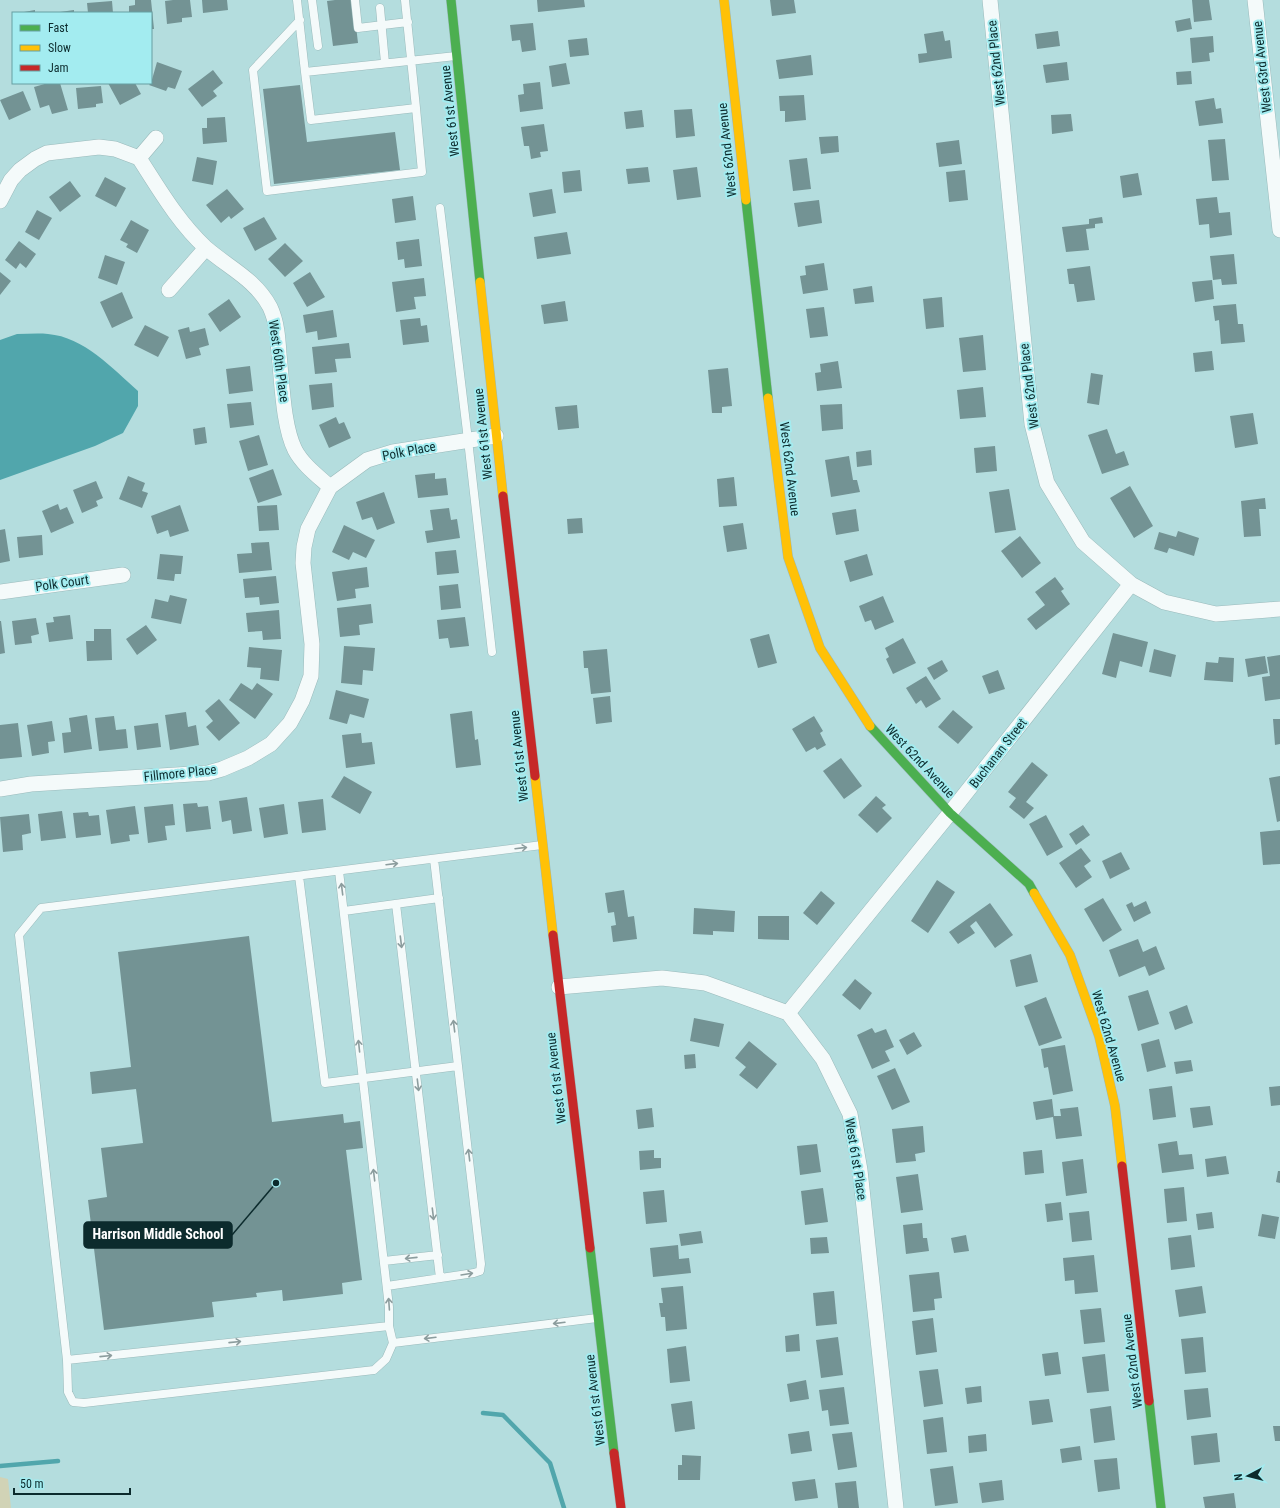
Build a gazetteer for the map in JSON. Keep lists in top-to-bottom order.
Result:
{
  "streets": {
    "street": [
      "West 62nd Place",
      "West 63rd Avenue",
      "West 61st Avenue",
      "West 62nd Avenue",
      "West 60th Place",
      "Polk Place",
      "Polk Court",
      "Buchanan Street",
      "Fillmore Place",
      "West 61st Place"
    ]
  },
  "crossings": [
    ["West 62nd Place", "Buchanan Street"],
    ["West 61st Avenue", "Polk Place"],
    ["West 62nd Avenue", "Buchanan Street"],
    ["West 60th Place", "Polk Place"],
    ["West 60th Place", "Fillmore Place"],
    ["Polk Place", "Fillmore Place"],
    ["Buchanan Street", "West 61st Place"]
  ],
  "places": ["Harrison Middle School"],
  "legend": ["Fast", "Slow", "Jam"],
  "scale_bar": "50 m",
  "north": "left"
}
